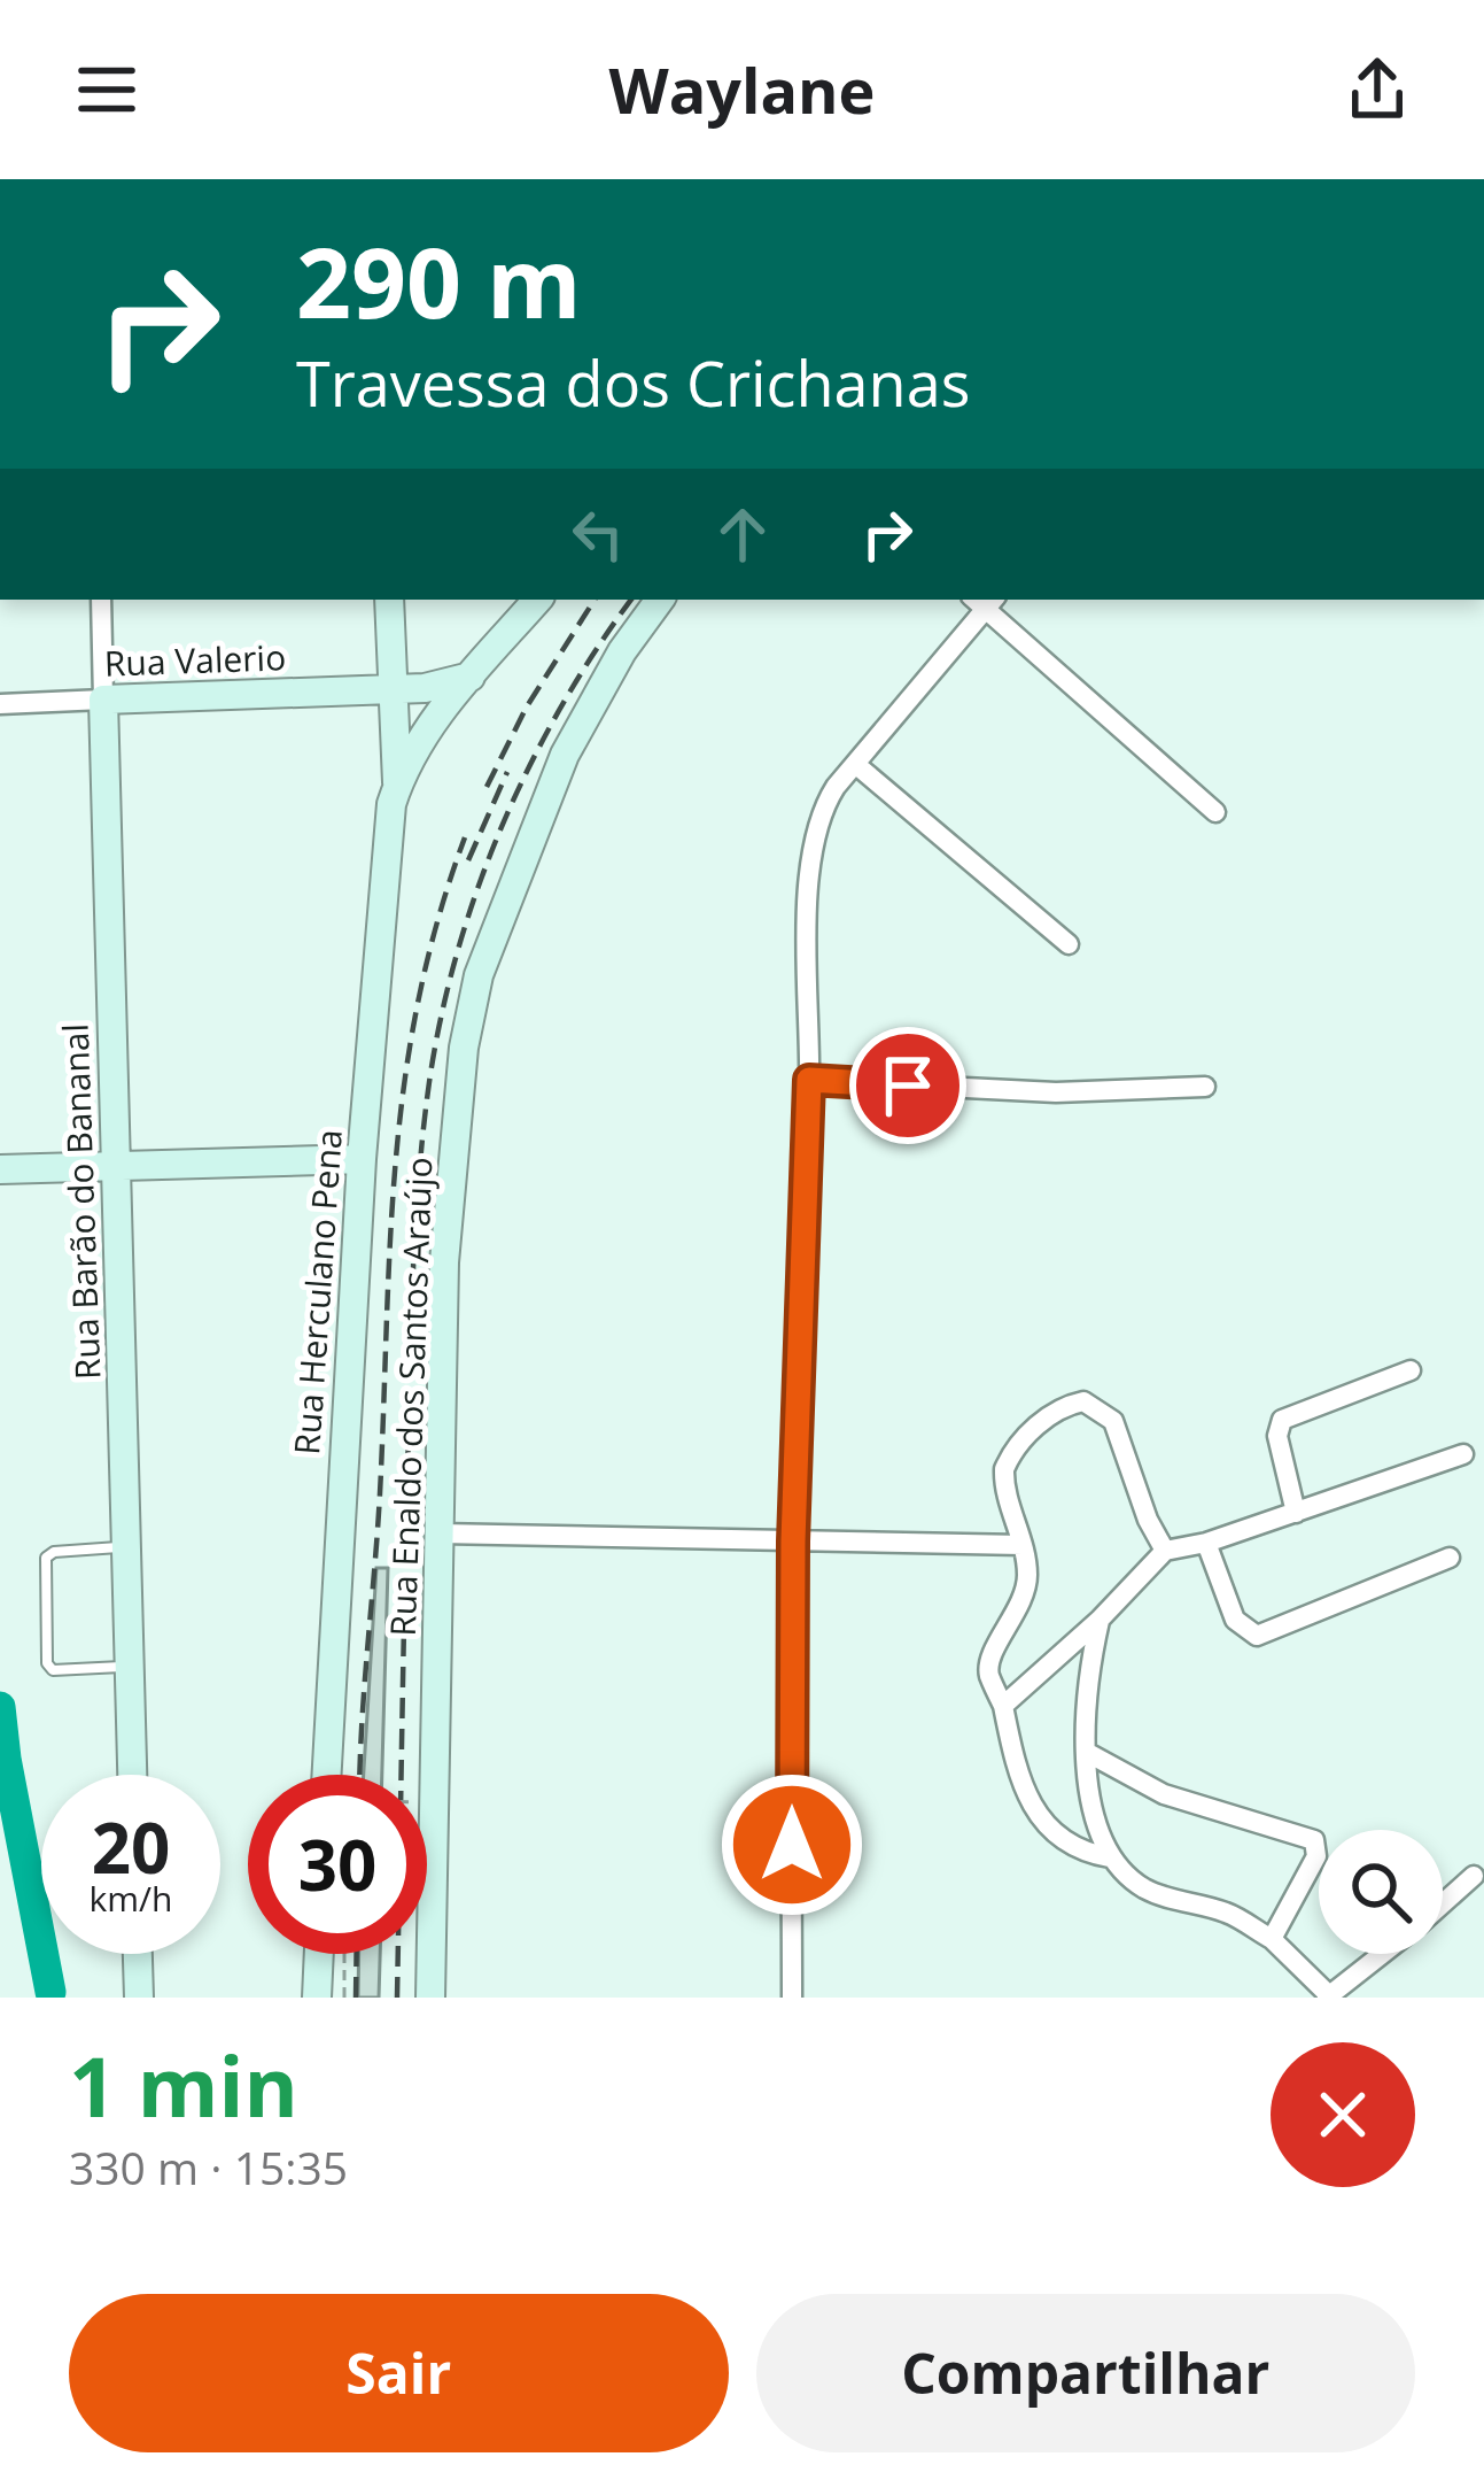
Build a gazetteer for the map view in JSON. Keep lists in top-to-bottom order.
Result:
{
  "streets": {
    "main road": [
      "Rua Valerio",
      "Rua Barão do Bananal",
      "Rua Herculano Pena",
      "Rua Enaldo dos Santos Araújo"
    ]
  },
  "crossings": [
    ["Rua Valerio", "Rua Barão do Bananal"]
  ],
  "page": {
    "header": "Waylane",
    "turn": ["290 m", "Travessa dos Crichanas"],
    "speed": "20 km/h",
    "limit": "30",
    "heading": ["1 min", "330 m · 15:35"],
    "buttons": ["Sair", "Compartilhar"]
  }
}
